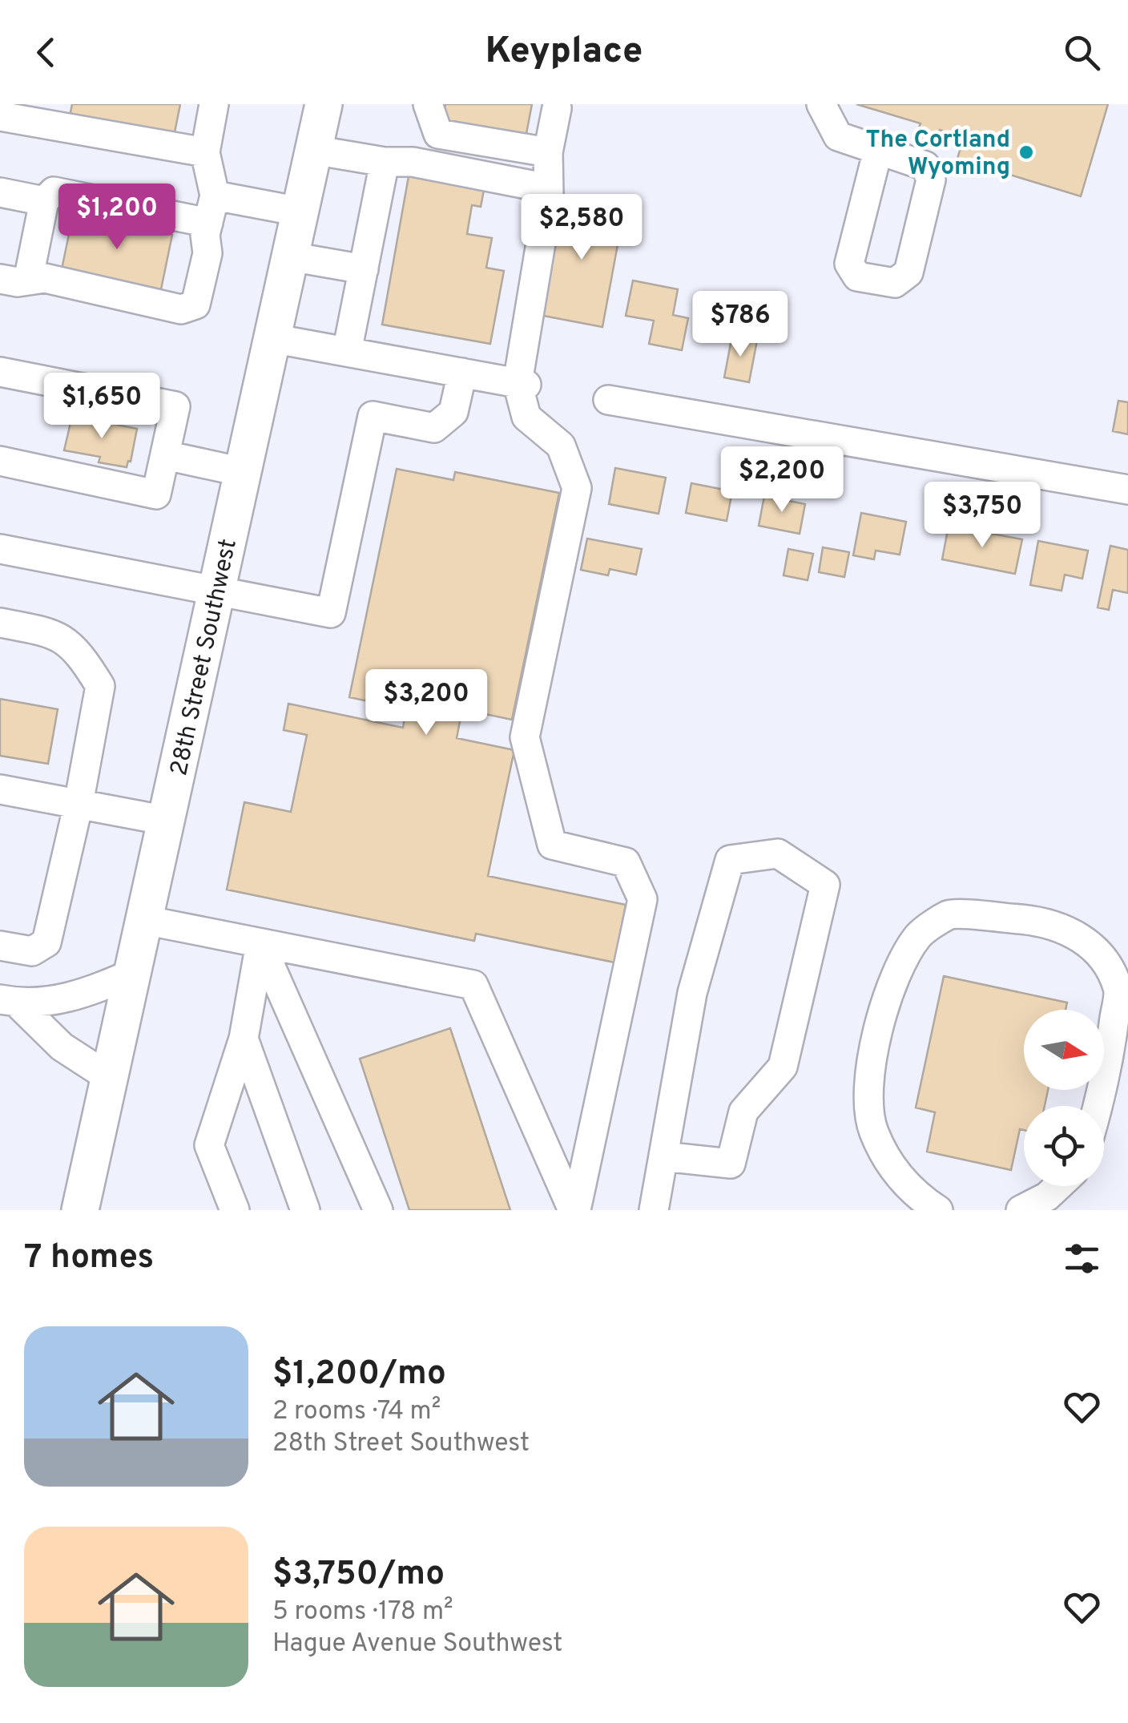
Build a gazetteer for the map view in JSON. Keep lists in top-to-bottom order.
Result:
{
  "streets": {
    "main road": ["28th Street Southwest"]
  },
  "places": ["The Cortland Wyoming"],
  "north": "right",
  "page": {
    "header": "Keyplace",
    "price": [
      "$1,200",
      "$2,580",
      "$786",
      "$1,650",
      "$2,200",
      "$3,750",
      "$3,200"
    ],
    "heading": "7 homes",
    "list": [
      {
        "name": "$1,200/mo",
        "note": "2 rooms · 74 m² · 28th Street Southwest"
      },
      {
        "name": "$3,750/mo",
        "note": "5 rooms · 178 m² · Hague Avenue Southwest"
      }
    ]
  }
}
